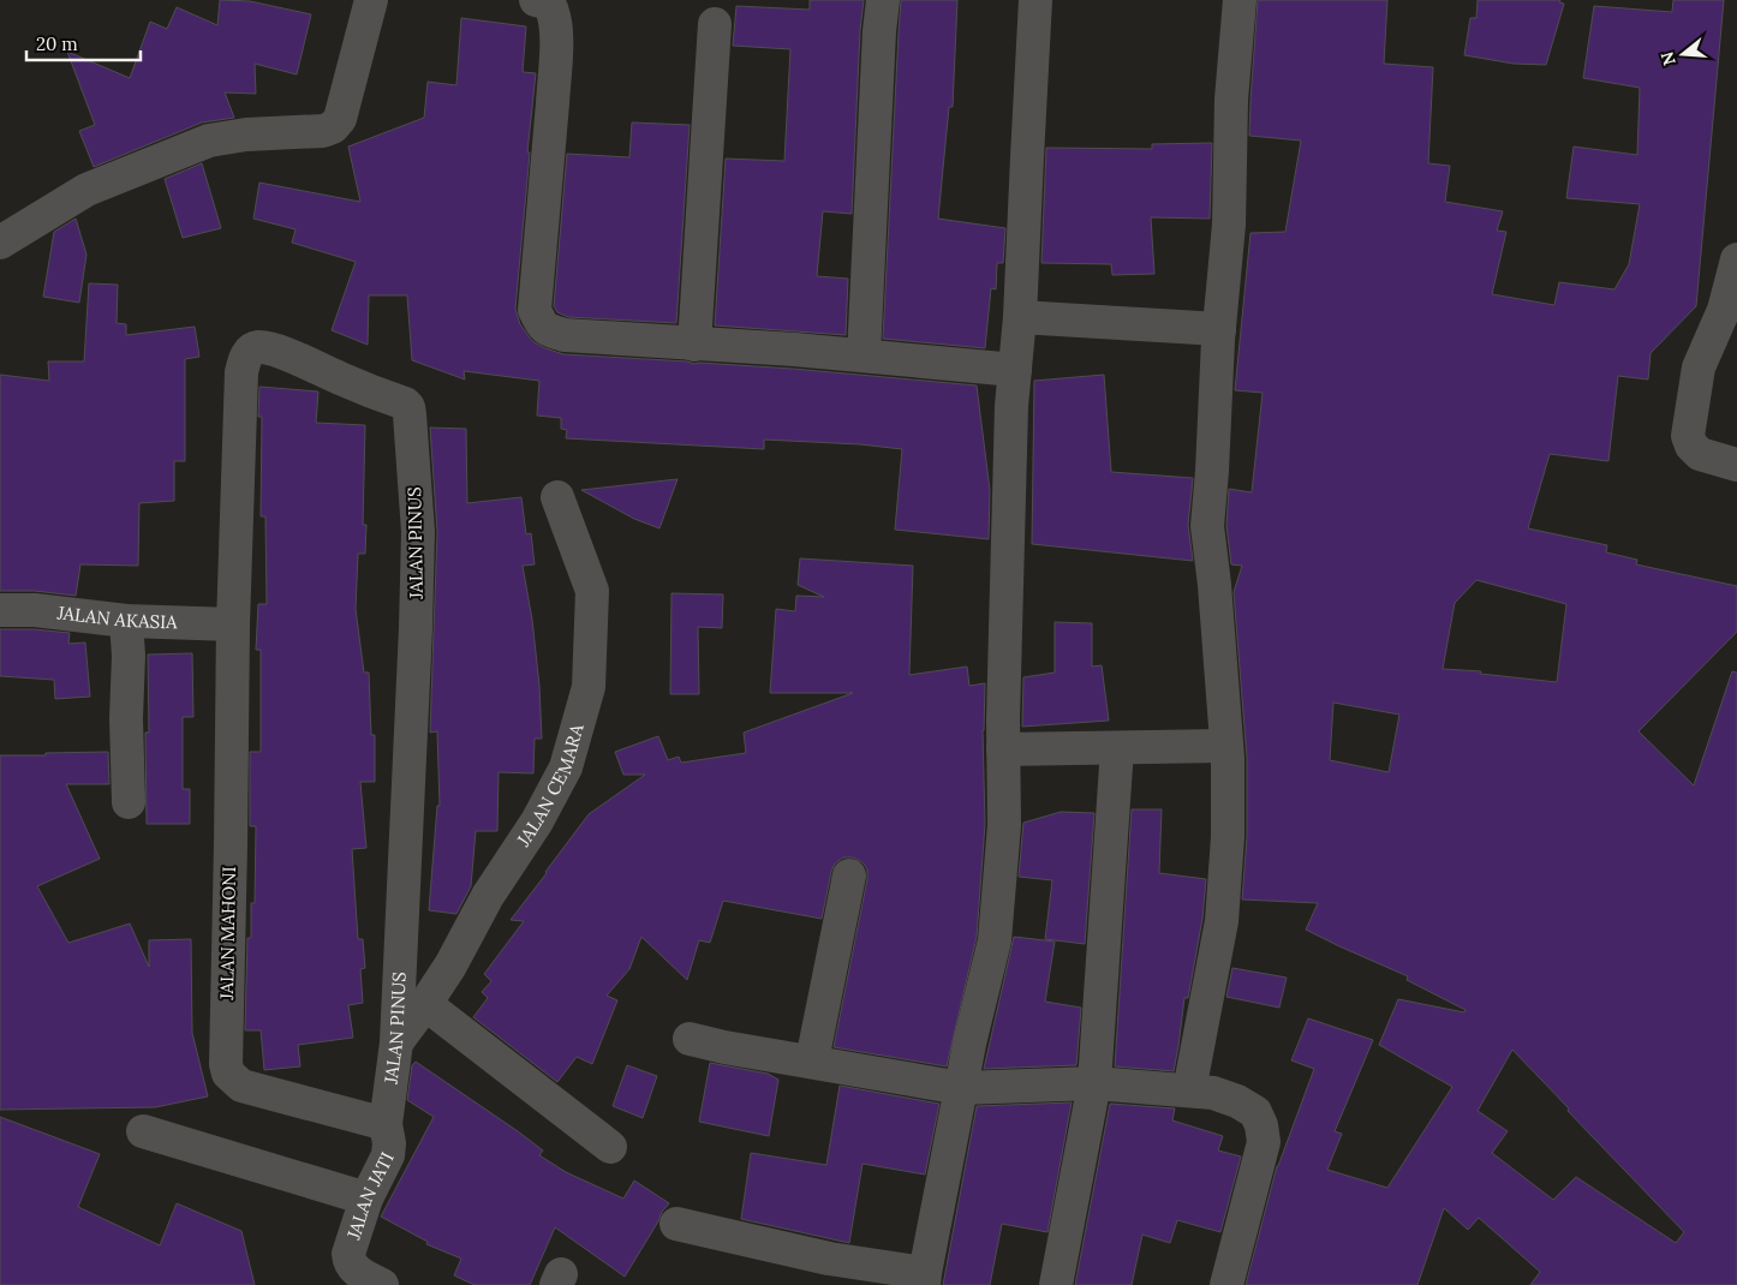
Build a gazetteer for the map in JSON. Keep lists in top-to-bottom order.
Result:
{
  "streets": {
    "street": [
      "JALAN PINUS",
      "JALAN AKASIA",
      "JALAN CEMARA",
      "JALAN MAHONI",
      "JALAN JATI"
    ]
  },
  "crossings": [
    ["JALAN PINUS", "JALAN AKASIA"],
    ["JALAN PINUS", "JALAN CEMARA"],
    ["JALAN PINUS", "JALAN MAHONI"],
    ["JALAN PINUS", "JALAN JATI"],
    ["JALAN AKASIA", "JALAN MAHONI"],
    ["JALAN MAHONI", "JALAN JATI"]
  ],
  "scale_bar": "20 m",
  "north": "left"
}
